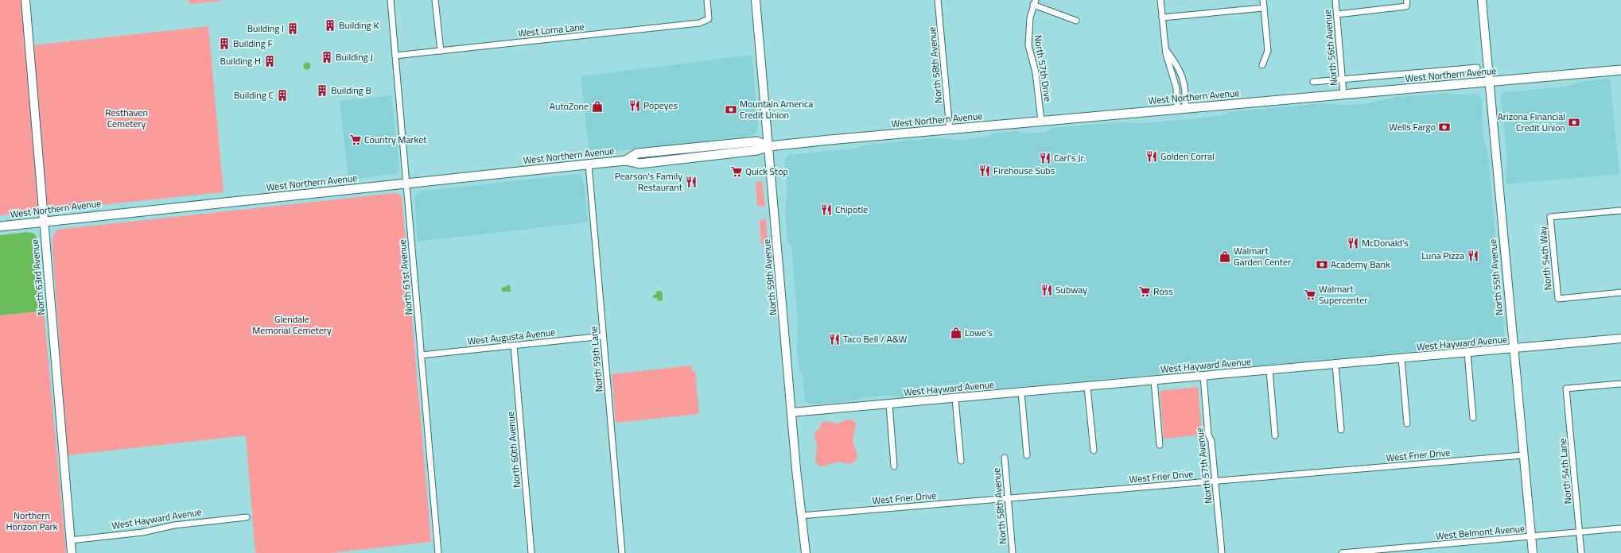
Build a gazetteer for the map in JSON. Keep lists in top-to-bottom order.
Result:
{
  "streets": {
    "main road": ["West Northern Avenue"],
    "street": [
      "West Loma Lane",
      "North 56th Avenue",
      "North 58th Avenue",
      "North 57th Drive",
      "North 54th Way",
      "North 63rd Avenue",
      "North 61st Avenue",
      "North 59th Avenue",
      "North 55th Avenue",
      "West Augusta Avenue",
      "West Hayward Avenue",
      "North 59th Lane",
      "North 60th Avenue",
      "West Frier Drive",
      "North 57th Avenue",
      "North 54th Lane",
      "West Belmont Avenue"
    ]
  },
  "crossings": [
    ["West Loma Lane", "North 61st Avenue"],
    ["North 56th Avenue", "West Northern Avenue"],
    ["North 58th Avenue", "West Northern Avenue"],
    ["North 58th Avenue", "West Frier Drive"],
    ["North 57th Drive", "West Northern Avenue"],
    ["West Northern Avenue", "North 63rd Avenue"],
    ["West Northern Avenue", "North 61st Avenue"],
    ["West Northern Avenue", "North 59th Avenue"],
    ["West Northern Avenue", "North 55th Avenue"],
    ["West Northern Avenue", "North 59th Lane"],
    ["North 63rd Avenue", "West Hayward Avenue"],
    ["North 61st Avenue", "West Augusta Avenue"],
    ["North 59th Avenue", "West Hayward Avenue"],
    ["North 59th Avenue", "West Frier Drive"],
    ["North 55th Avenue", "West Hayward Avenue"],
    ["North 55th Avenue", "West Frier Drive"],
    ["North 55th Avenue", "West Belmont Avenue"],
    ["West Augusta Avenue", "North 59th Lane"],
    ["West Augusta Avenue", "North 60th Avenue"],
    ["West Hayward Avenue", "North 57th Avenue"],
    ["West Frier Drive", "North 57th Avenue"],
    ["North 54th Lane", "West Belmont Avenue"]
  ],
  "parks": ["Resthaven Cemetery", "Glendale Memorial Cemetery", "Northern Horizon Park"],
  "places": {
    "building": [
      "Building K",
      "Building I",
      "Building F",
      "Building J",
      "Building H",
      "Building B",
      "Building C"
    ],
    "restaurant": [
      "Popeyes",
      "Golden Corral",
      "Carl's Jr.",
      "Firehouse Subs",
      "Pearson's Family Restaurant",
      "Chipotle",
      "McDonald's",
      "Luna Pizza",
      "Subway",
      "Taco Bell / A&W"
    ],
    "shop": ["AutoZone", "Walmart Garden Center", "Lowe's"],
    "bank": [
      "Mountain America Credit Union",
      "Arizona Financial Credit Union",
      "Wells Fargo",
      "Academy Bank"
    ],
    "supermarket": [
      "Country Market",
      "Quick Stop",
      "Ross",
      "Walmart Supercenter"
    ]
  }
}
